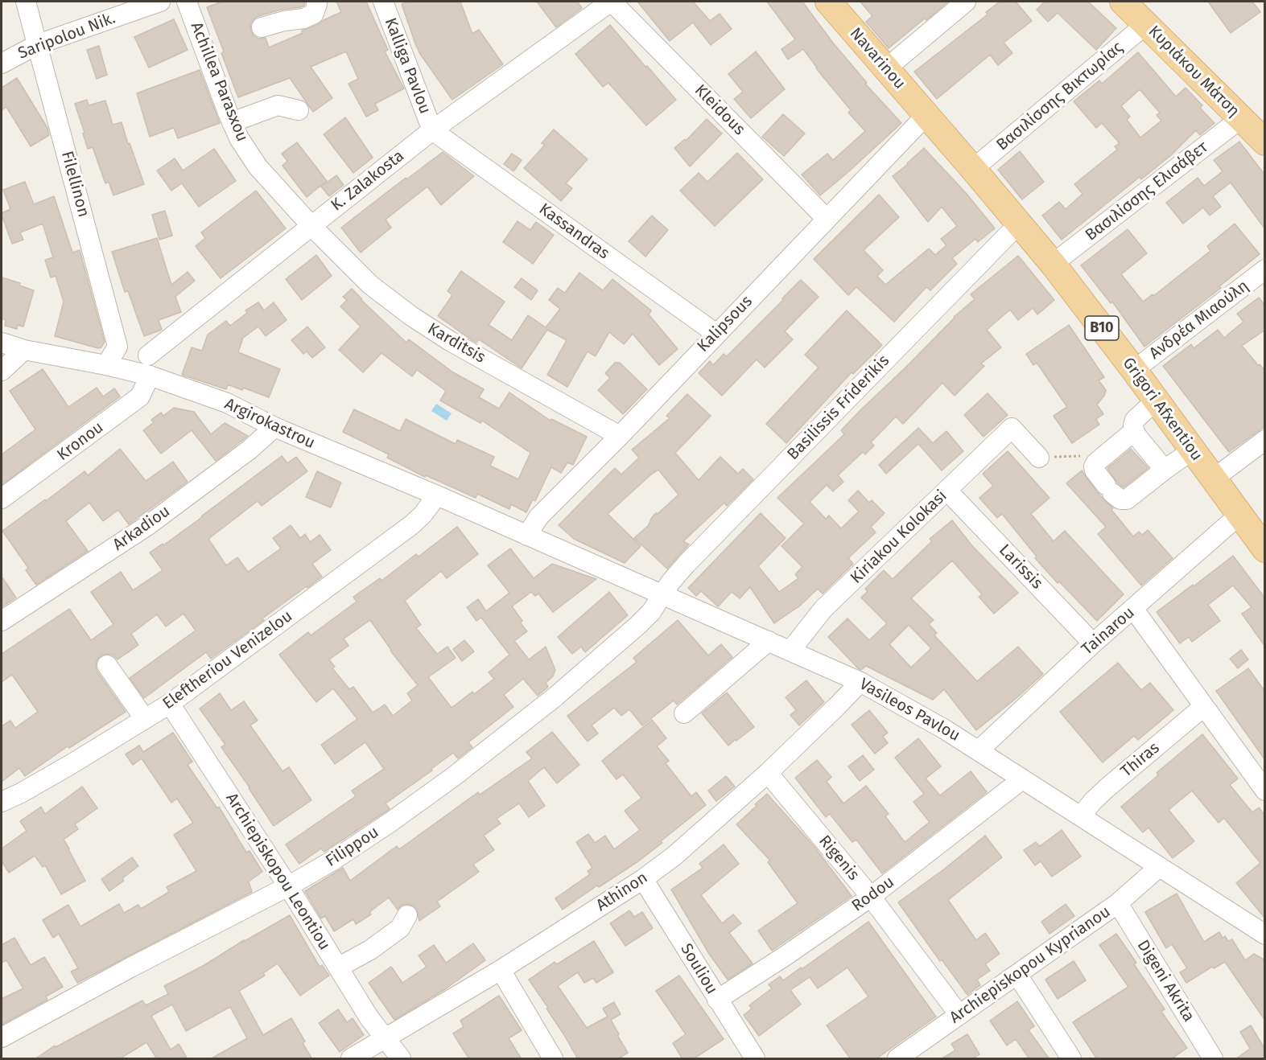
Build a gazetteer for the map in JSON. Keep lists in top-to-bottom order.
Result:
{
  "streets": {
    "main road": [
      "Navarinou",
      "Κυριάκου Μάτση",
      "B10",
      "Grigori Afxentiou"
    ],
    "street": [
      "Saripolou Nik.",
      "Kalliga Pavlou",
      "Achillea Parasxou",
      "Βασιλίσσης Βικτωρίας",
      "Kleidous",
      "K. Zalakosta",
      "Filellinon",
      "Βασιλίσσης Ελισάβετ",
      "Kassandras",
      "Ανδρέα Μιαούλη",
      "Kalipsous",
      "Karditsis",
      "Basilissis Friderikis",
      "Argirokastrou",
      "Kronou",
      "Arkadiou",
      "Kiriakou Kolokasi",
      "Larissis",
      "Tainarou",
      "Eleftheriou Venizelou",
      "Vasileos Pavlou",
      "Thiras",
      "Filippou",
      "Rigenis",
      "Archiepiskopou Leontiou",
      "Athinon",
      "Rodou",
      "Archiepiskopou Kyprianou",
      "Souliou",
      "Digeni Akrita"
    ]
  },
  "crossings": [
    ["Saripolou Nik.", "Filellinon"],
    ["Navarinou", "Kalipsous"],
    ["Navarinou", "Grigori Afxentiou"],
    ["Kalliga Pavlou", "K. Zalakosta"],
    ["Kalliga Pavlou", "Kassandras"],
    ["Κυριάκου Μάτση", "Βασιλίσσης Βικτωρίας"],
    ["Κυριάκου Μάτση", "Βασιλίσσης Ελισάβετ"],
    ["Achillea Parasxou", "K. Zalakosta"],
    ["Achillea Parasxou", "Karditsis"],
    ["Βασιλίσσης Βικτωρίας", "Grigori Afxentiou"],
    ["Kleidous", "K. Zalakosta"],
    ["Kleidous", "Kalipsous"],
    ["K. Zalakosta", "Kassandras"],
    ["K. Zalakosta", "Karditsis"],
    ["Βασιλίσσης Ελισάβετ", "Grigori Afxentiou"],
    ["Kassandras", "Kalipsous"],
    ["Ανδρέα Μιαούλη", "Grigori Afxentiou"],
    ["Kalipsous", "Karditsis"],
    ["Kalipsous", "Grigori Afxentiou"],
    ["Kalipsous", "Argirokastrou"],
    ["Kalipsous", "Vasileos Pavlou"],
    ["Basilissis Friderikis", "Grigori Afxentiou"],
    ["Basilissis Friderikis", "Vasileos Pavlou"],
    ["Basilissis Friderikis", "Filippou"],
    ["Grigori Afxentiou", "Tainarou"],
    ["Argirokastrou", "Kronou"],
    ["Argirokastrou", "Arkadiou"],
    ["Argirokastrou", "Eleftheriou Venizelou"],
    ["Argirokastrou", "Vasileos Pavlou"],
    ["Kiriakou Kolokasi", "Larissis"],
    ["Kiriakou Kolokasi", "Vasileos Pavlou"],
    ["Larissis", "Tainarou"],
    ["Tainarou", "Vasileos Pavlou"],
    ["Eleftheriou Venizelou", "Archiepiskopou Leontiou"],
    ["Vasileos Pavlou", "Thiras"],
    ["Vasileos Pavlou", "Filippou"],
    ["Vasileos Pavlou", "Athinon"],
    ["Vasileos Pavlou", "Rodou"],
    ["Vasileos Pavlou", "Archiepiskopou Kyprianou"],
    ["Filippou", "Archiepiskopou Leontiou"],
    ["Rigenis", "Athinon"],
    ["Rigenis", "Rodou"],
    ["Rigenis", "Archiepiskopou Kyprianou"],
    ["Archiepiskopou Leontiou", "Athinon"],
    ["Athinon", "Souliou"],
    ["Rodou", "Souliou"],
    ["Archiepiskopou Kyprianou", "Digeni Akrita"]
  ]
}
